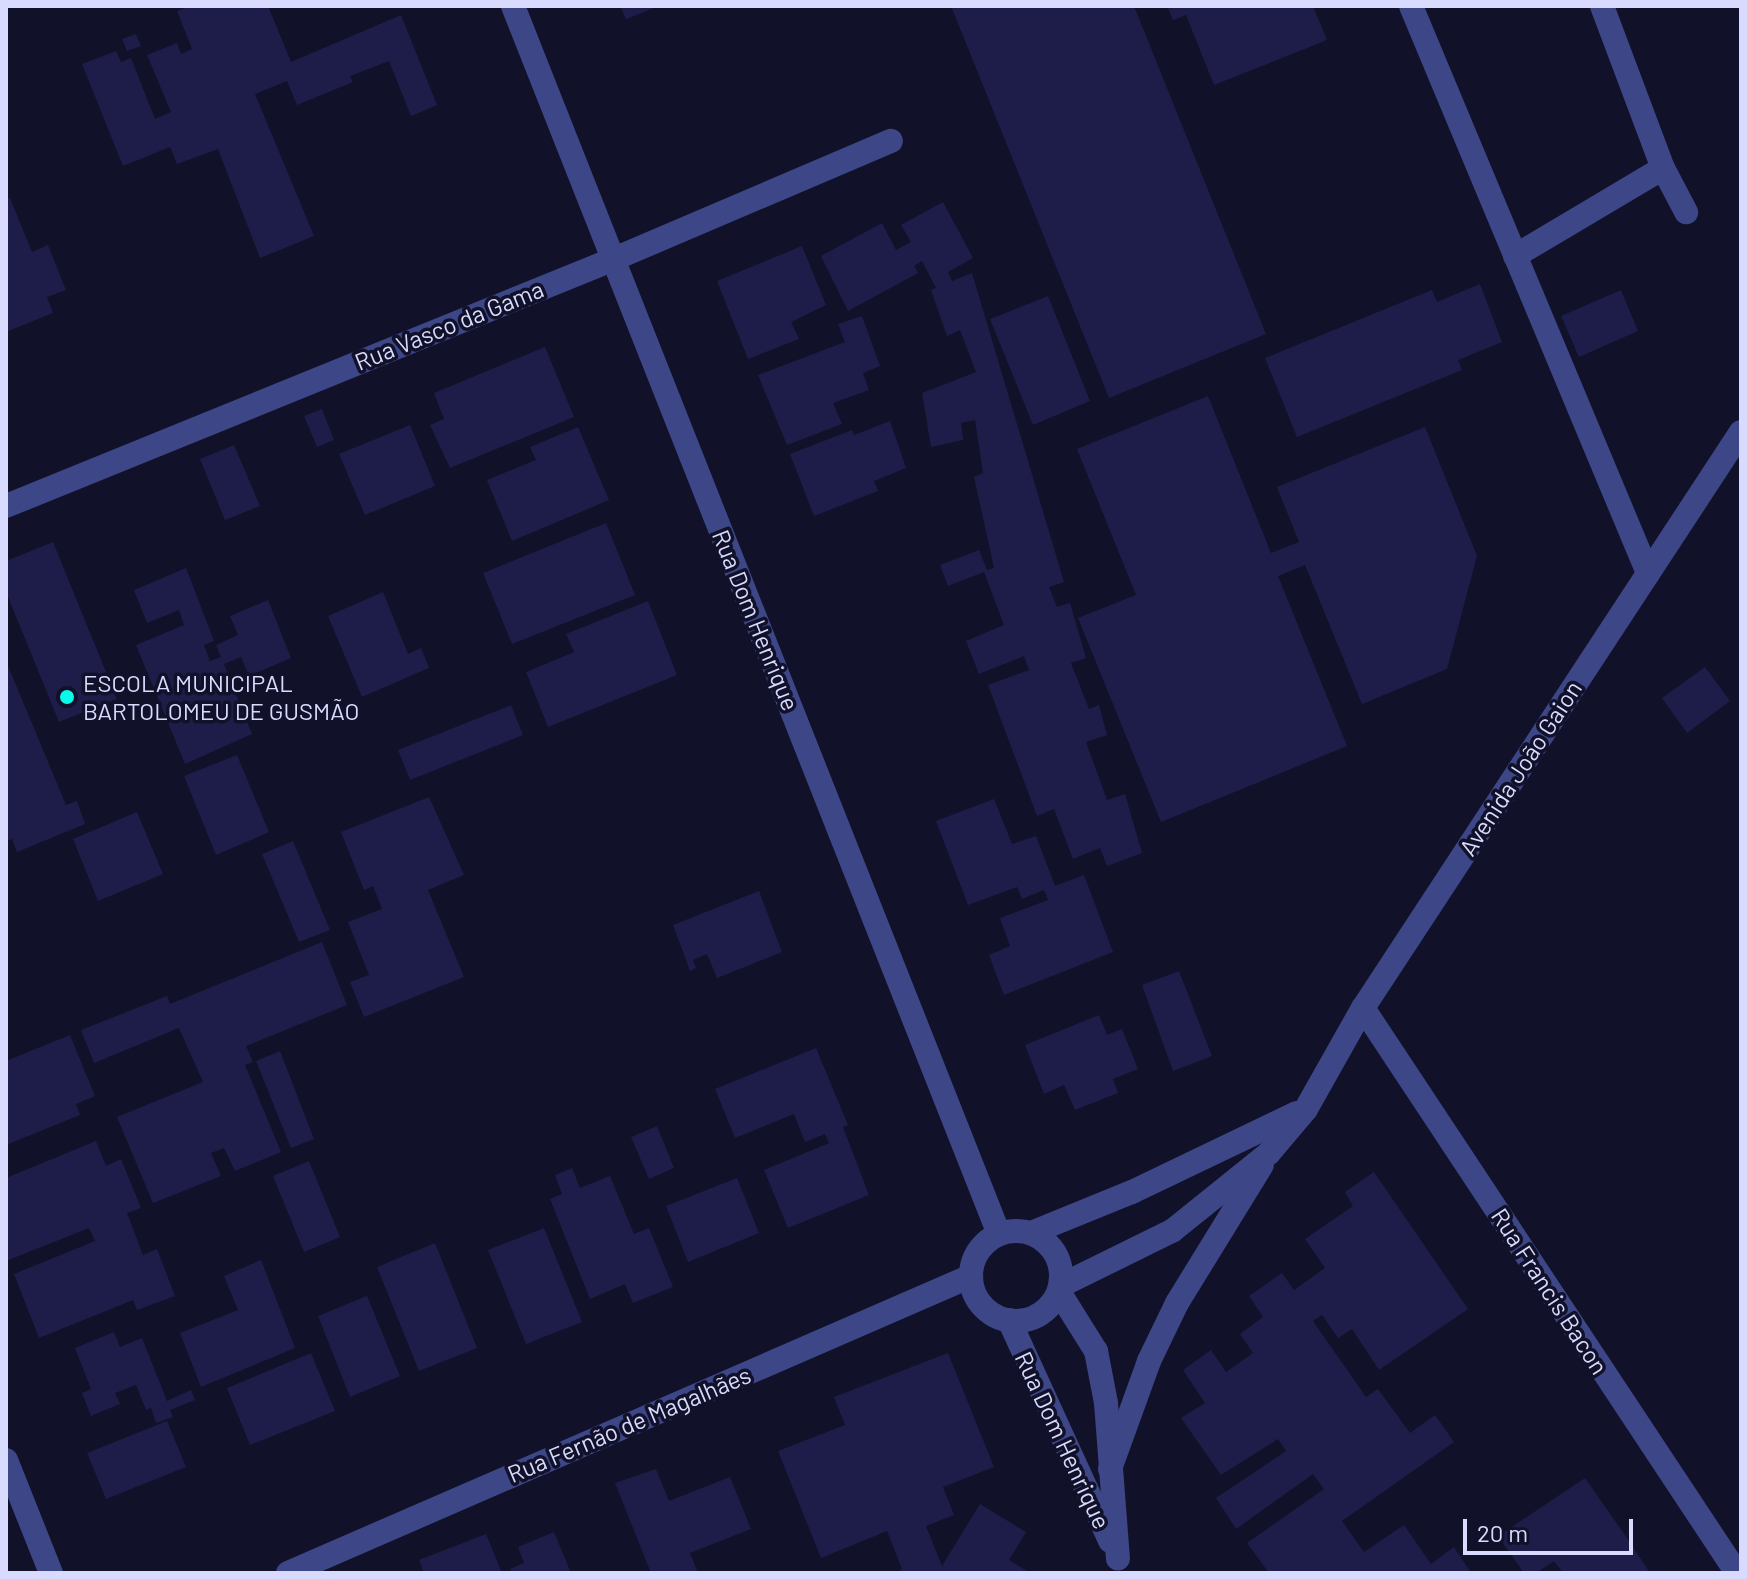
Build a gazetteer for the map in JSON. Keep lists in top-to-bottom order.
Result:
{
  "streets": {
    "street": [
      "Rua Vasco da Gama",
      "Rua Dom Henrique",
      "Avenida João Gaion",
      "Rua Francis Bacon",
      "Rua Fernão de Magalhães"
    ]
  },
  "crossings": [
    ["Rua Vasco da Gama", "Rua Dom Henrique"],
    ["Rua Dom Henrique", "Avenida João Gaion"],
    ["Rua Dom Henrique", "Rua Fernão de Magalhães"],
    ["Avenida João Gaion", "Rua Francis Bacon"],
    ["Avenida João Gaion", "Rua Fernão de Magalhães"]
  ],
  "places": ["ESCOLA MUNICIPAL BARTOLOMEU DE GUSMÃO"],
  "scale_bar": "20 m"
}
